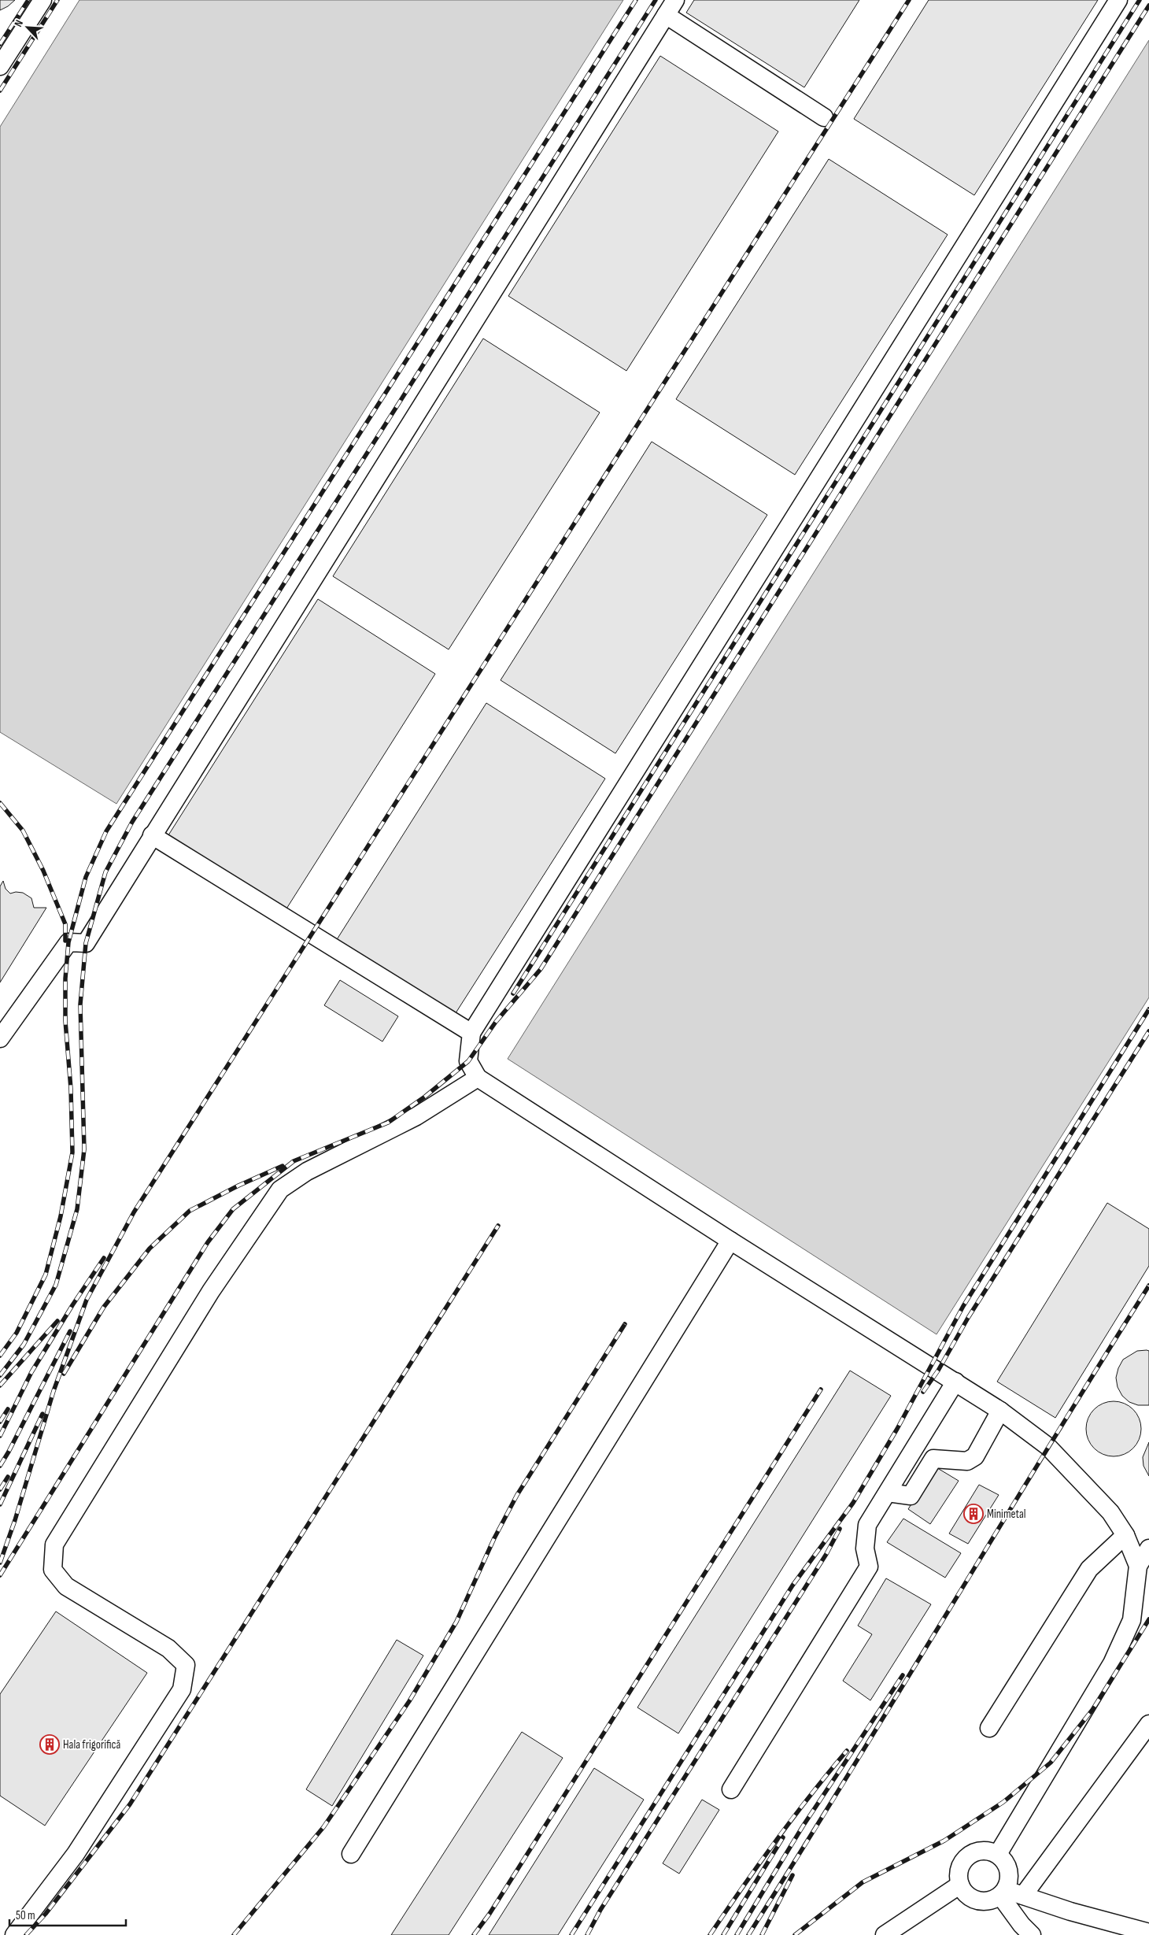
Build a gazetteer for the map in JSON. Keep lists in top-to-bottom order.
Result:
{
  "places": {
    "building": ["Minimetal", "Hala frigorifică"]
  },
  "scale_bar": "50 m",
  "north": "top left"
}
